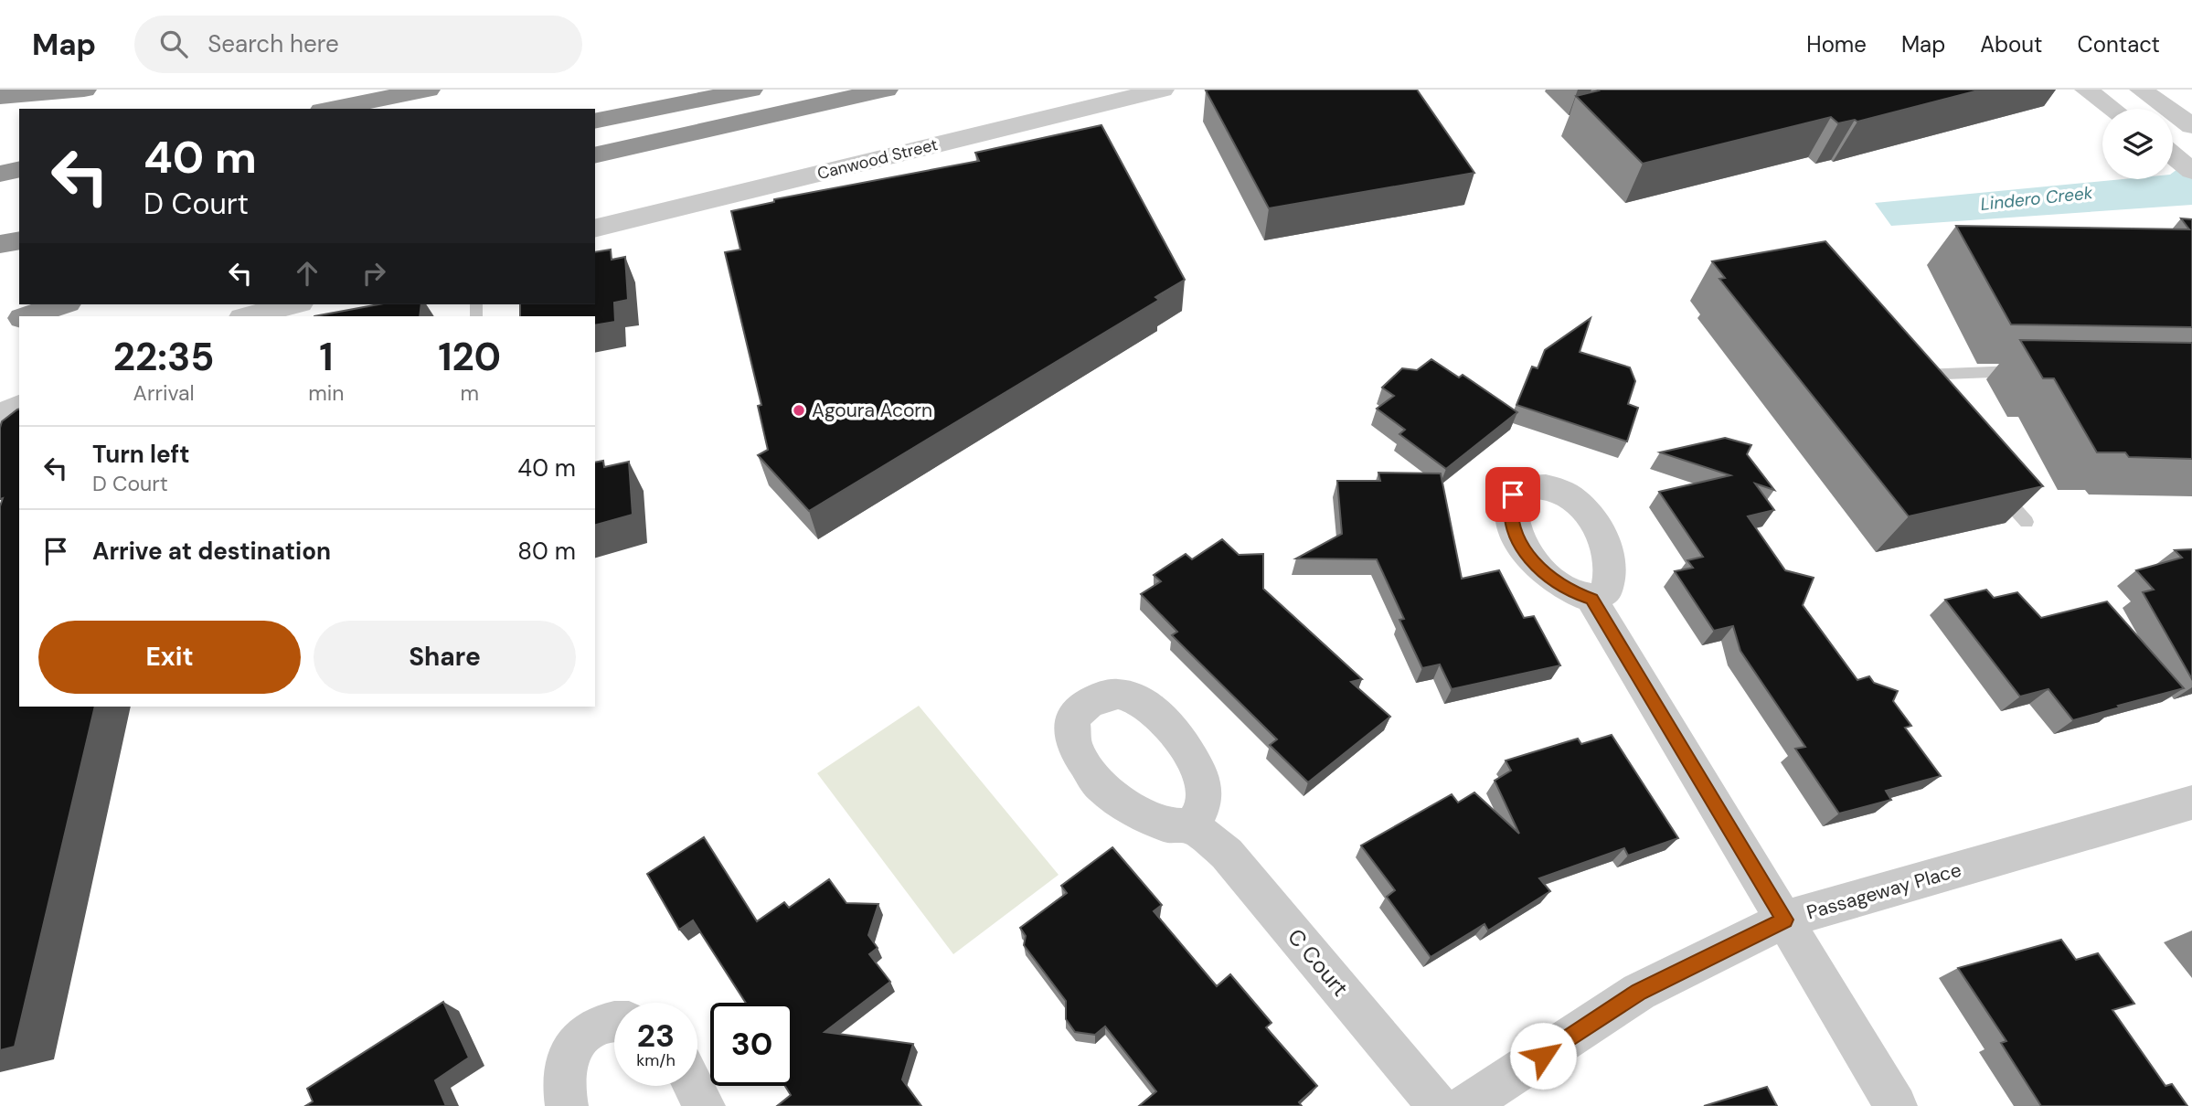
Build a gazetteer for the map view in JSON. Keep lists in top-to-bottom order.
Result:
{
  "streets": {
    "street": ["Canwood Street", "Passageway Place", "C Court"]
  },
  "water": ["Lindero Creek"],
  "places": ["Agoura Acorn"],
  "page": {
    "header": "Map",
    "search": "Search here",
    "nav": [
      "Home",
      "Map",
      "About",
      "Contact"
    ],
    "turn": ["40 m", "D Court"],
    "eta": [
      "22:35",
      "Arrival",
      "1",
      "min",
      "120",
      "m"
    ],
    "list": [
      {
        "name": "Turn left",
        "note": "D Court",
        "value": "40 m"
      },
      {
        "name": "Arrive at destination",
        "value": "80 m"
      }
    ],
    "buttons": ["Exit", "Share"],
    "speed": "23 km/h",
    "limit": "30"
  }
}
